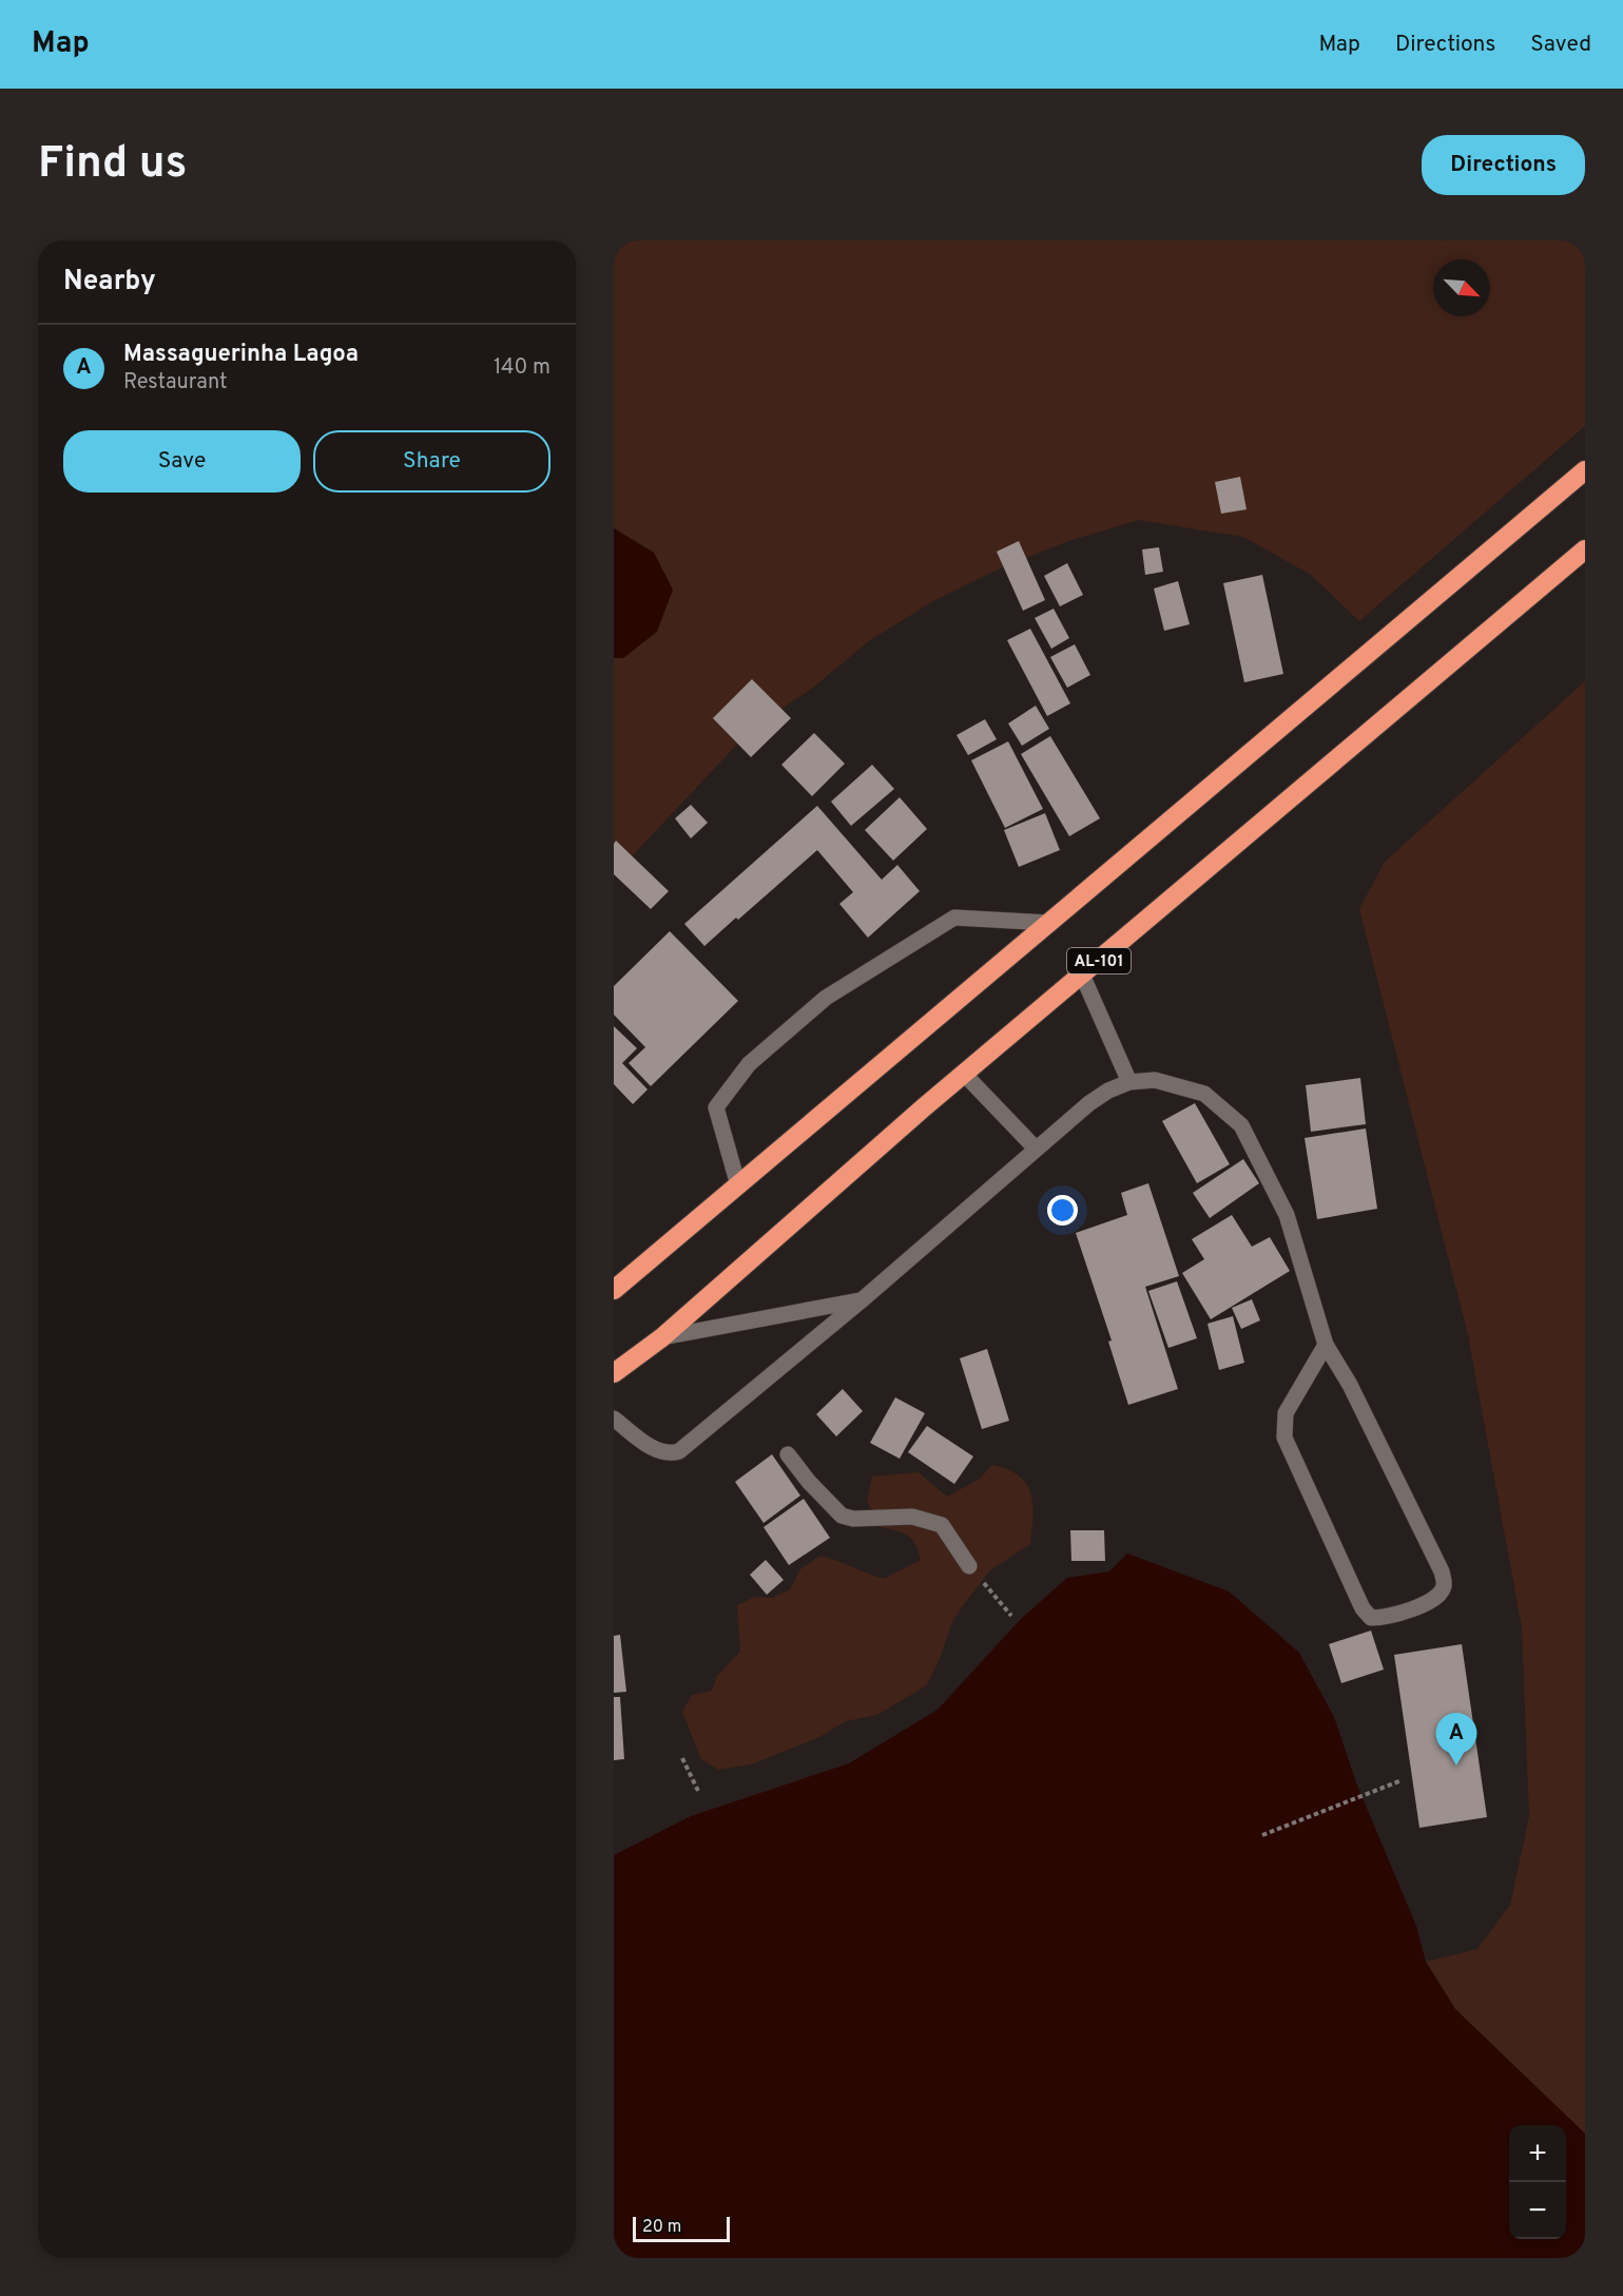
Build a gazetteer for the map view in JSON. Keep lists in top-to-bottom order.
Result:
{
  "streets": {
    "highway": ["AL-101"]
  },
  "scale_bar": "20 m",
  "north": "bottom right",
  "page": {
    "header": "Map",
    "nav": ["Map", "Directions", "Saved"],
    "buttons": [
      "Directions",
      ["Save", "Share"]
    ],
    "title": "Find us",
    "heading": "Nearby",
    "list": [
      {
        "mark": "A",
        "name": "Massaguerinha Lagoa",
        "note": "Restaurant",
        "value": "140 m"
      }
    ],
    "pins": "A",
    "map_buttons": ["+", "−"],
    "scale": "20 m"
  }
}
